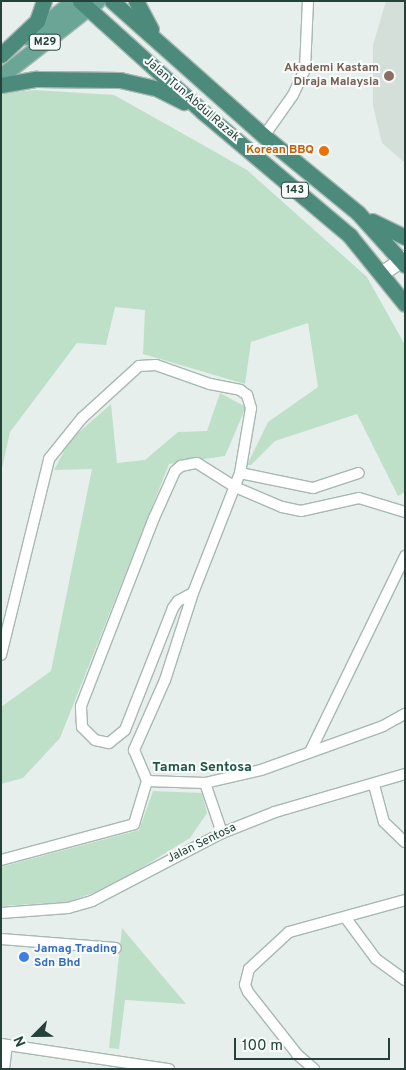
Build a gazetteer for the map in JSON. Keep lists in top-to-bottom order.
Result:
{
  "streets": {
    "highway": ["Jalan Tun Abdul Razak", "143"],
    "main road": ["M29"],
    "street": ["Jalan Sentosa"]
  },
  "crossings": [
    ["M29", "Jalan Tun Abdul Razak"]
  ],
  "districts": ["Taman Sentosa"],
  "places": ["Akademi Kastam Diraja Malaysia", "Korean BBQ", "Jamag Trading Sdn Bhd"],
  "scale_bar": "100 m",
  "north": "bottom left"
}
